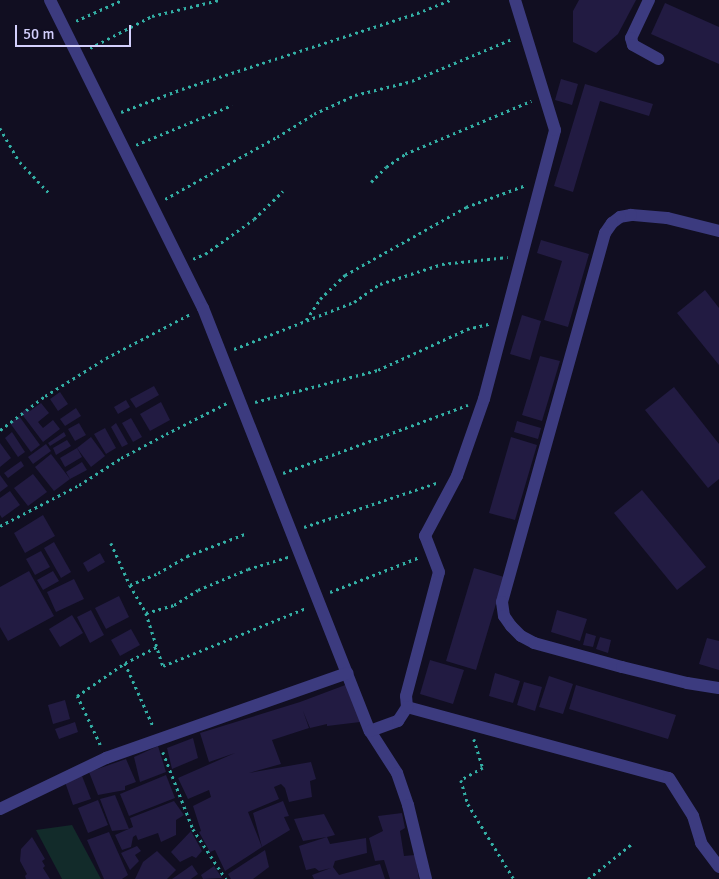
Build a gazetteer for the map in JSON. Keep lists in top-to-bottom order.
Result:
{
  "scale_bar": "50 m"
}
